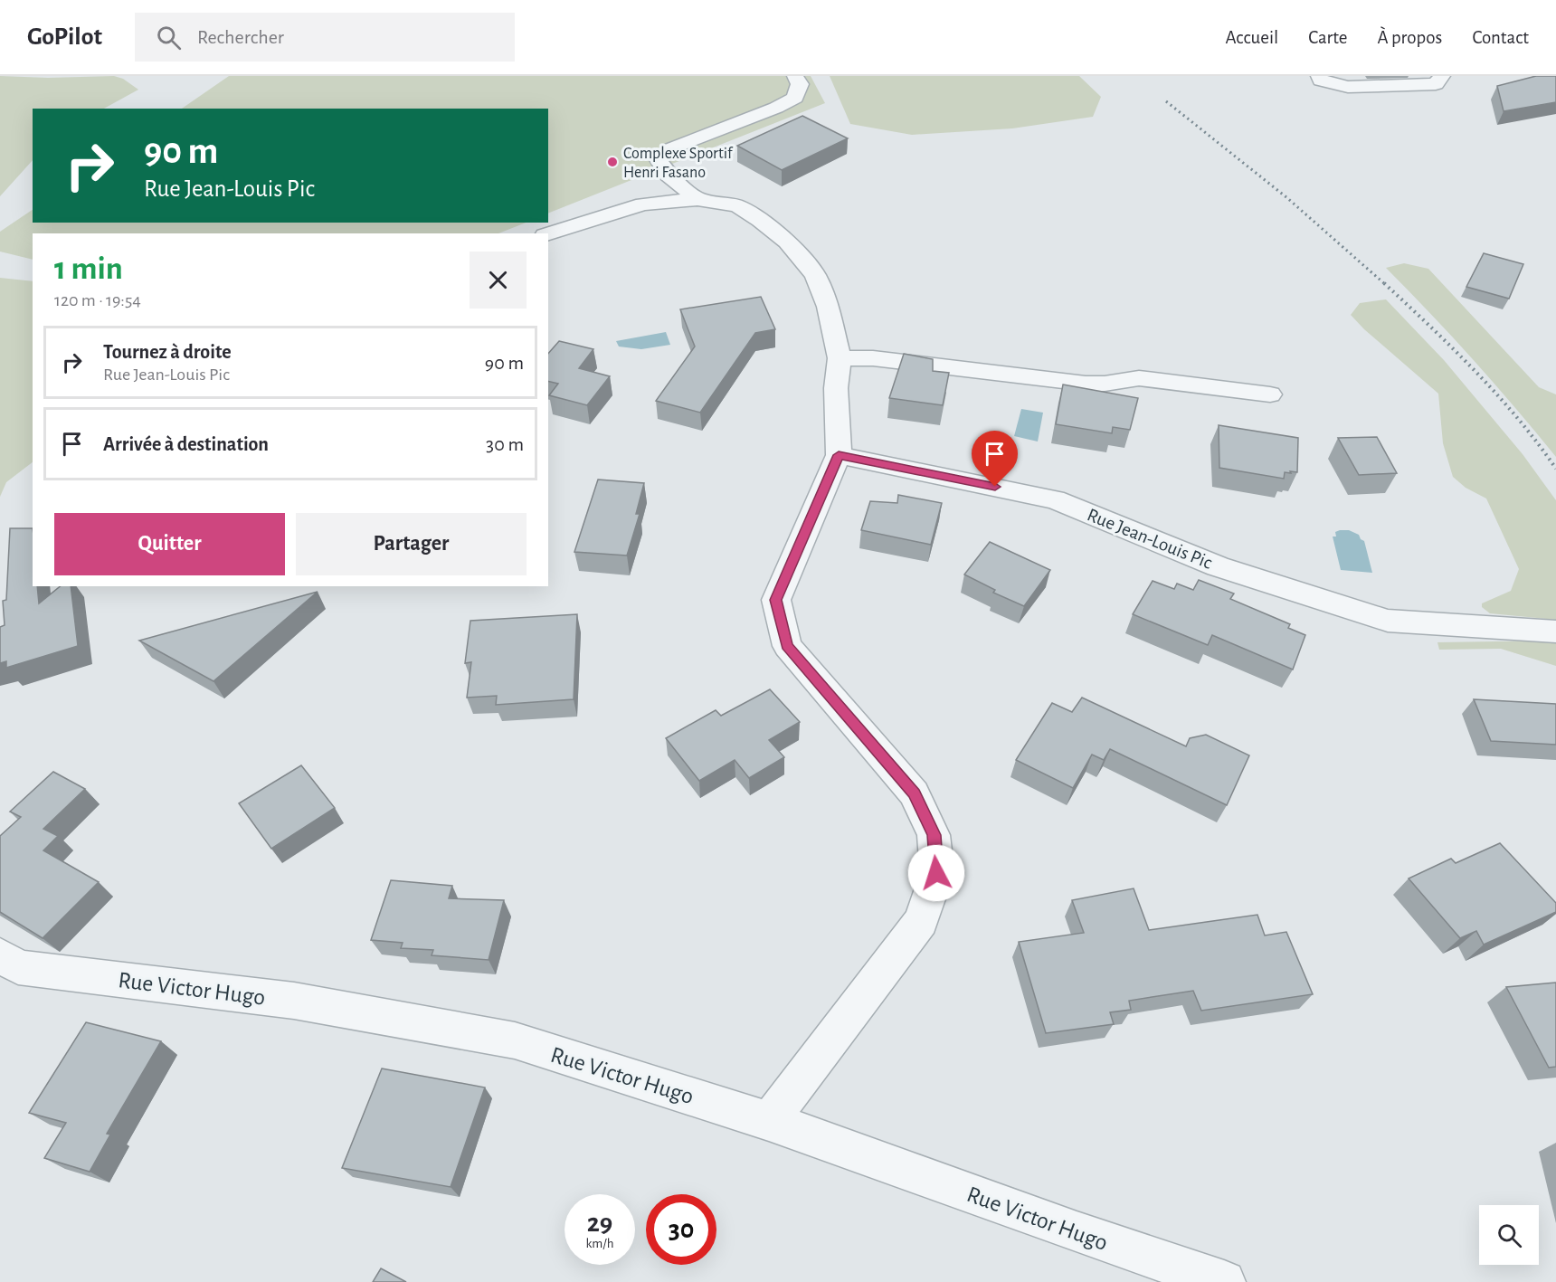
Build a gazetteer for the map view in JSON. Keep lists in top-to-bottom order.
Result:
{
  "streets": {
    "street": ["Rue Jean-Louis Pic", "Rue Victor Hugo"]
  },
  "places": ["Complexe Sportif Henri Fasano"],
  "page": {
    "header": "GoPilot",
    "search": "Rechercher",
    "nav": [
      "Accueil",
      "Carte",
      "À propos",
      "Contact"
    ],
    "turn": ["90 m", "Rue Jean-Louis Pic"],
    "heading": ["1 min", "120 m · 19:54"],
    "list": [
      {
        "name": "Tournez à droite",
        "note": "Rue Jean-Louis Pic",
        "value": "90 m"
      },
      {
        "name": "Arrivée à destination",
        "value": "30 m"
      }
    ],
    "buttons": ["Quitter", "Partager"],
    "speed": "29 km/h",
    "limit": "30"
  }
}
